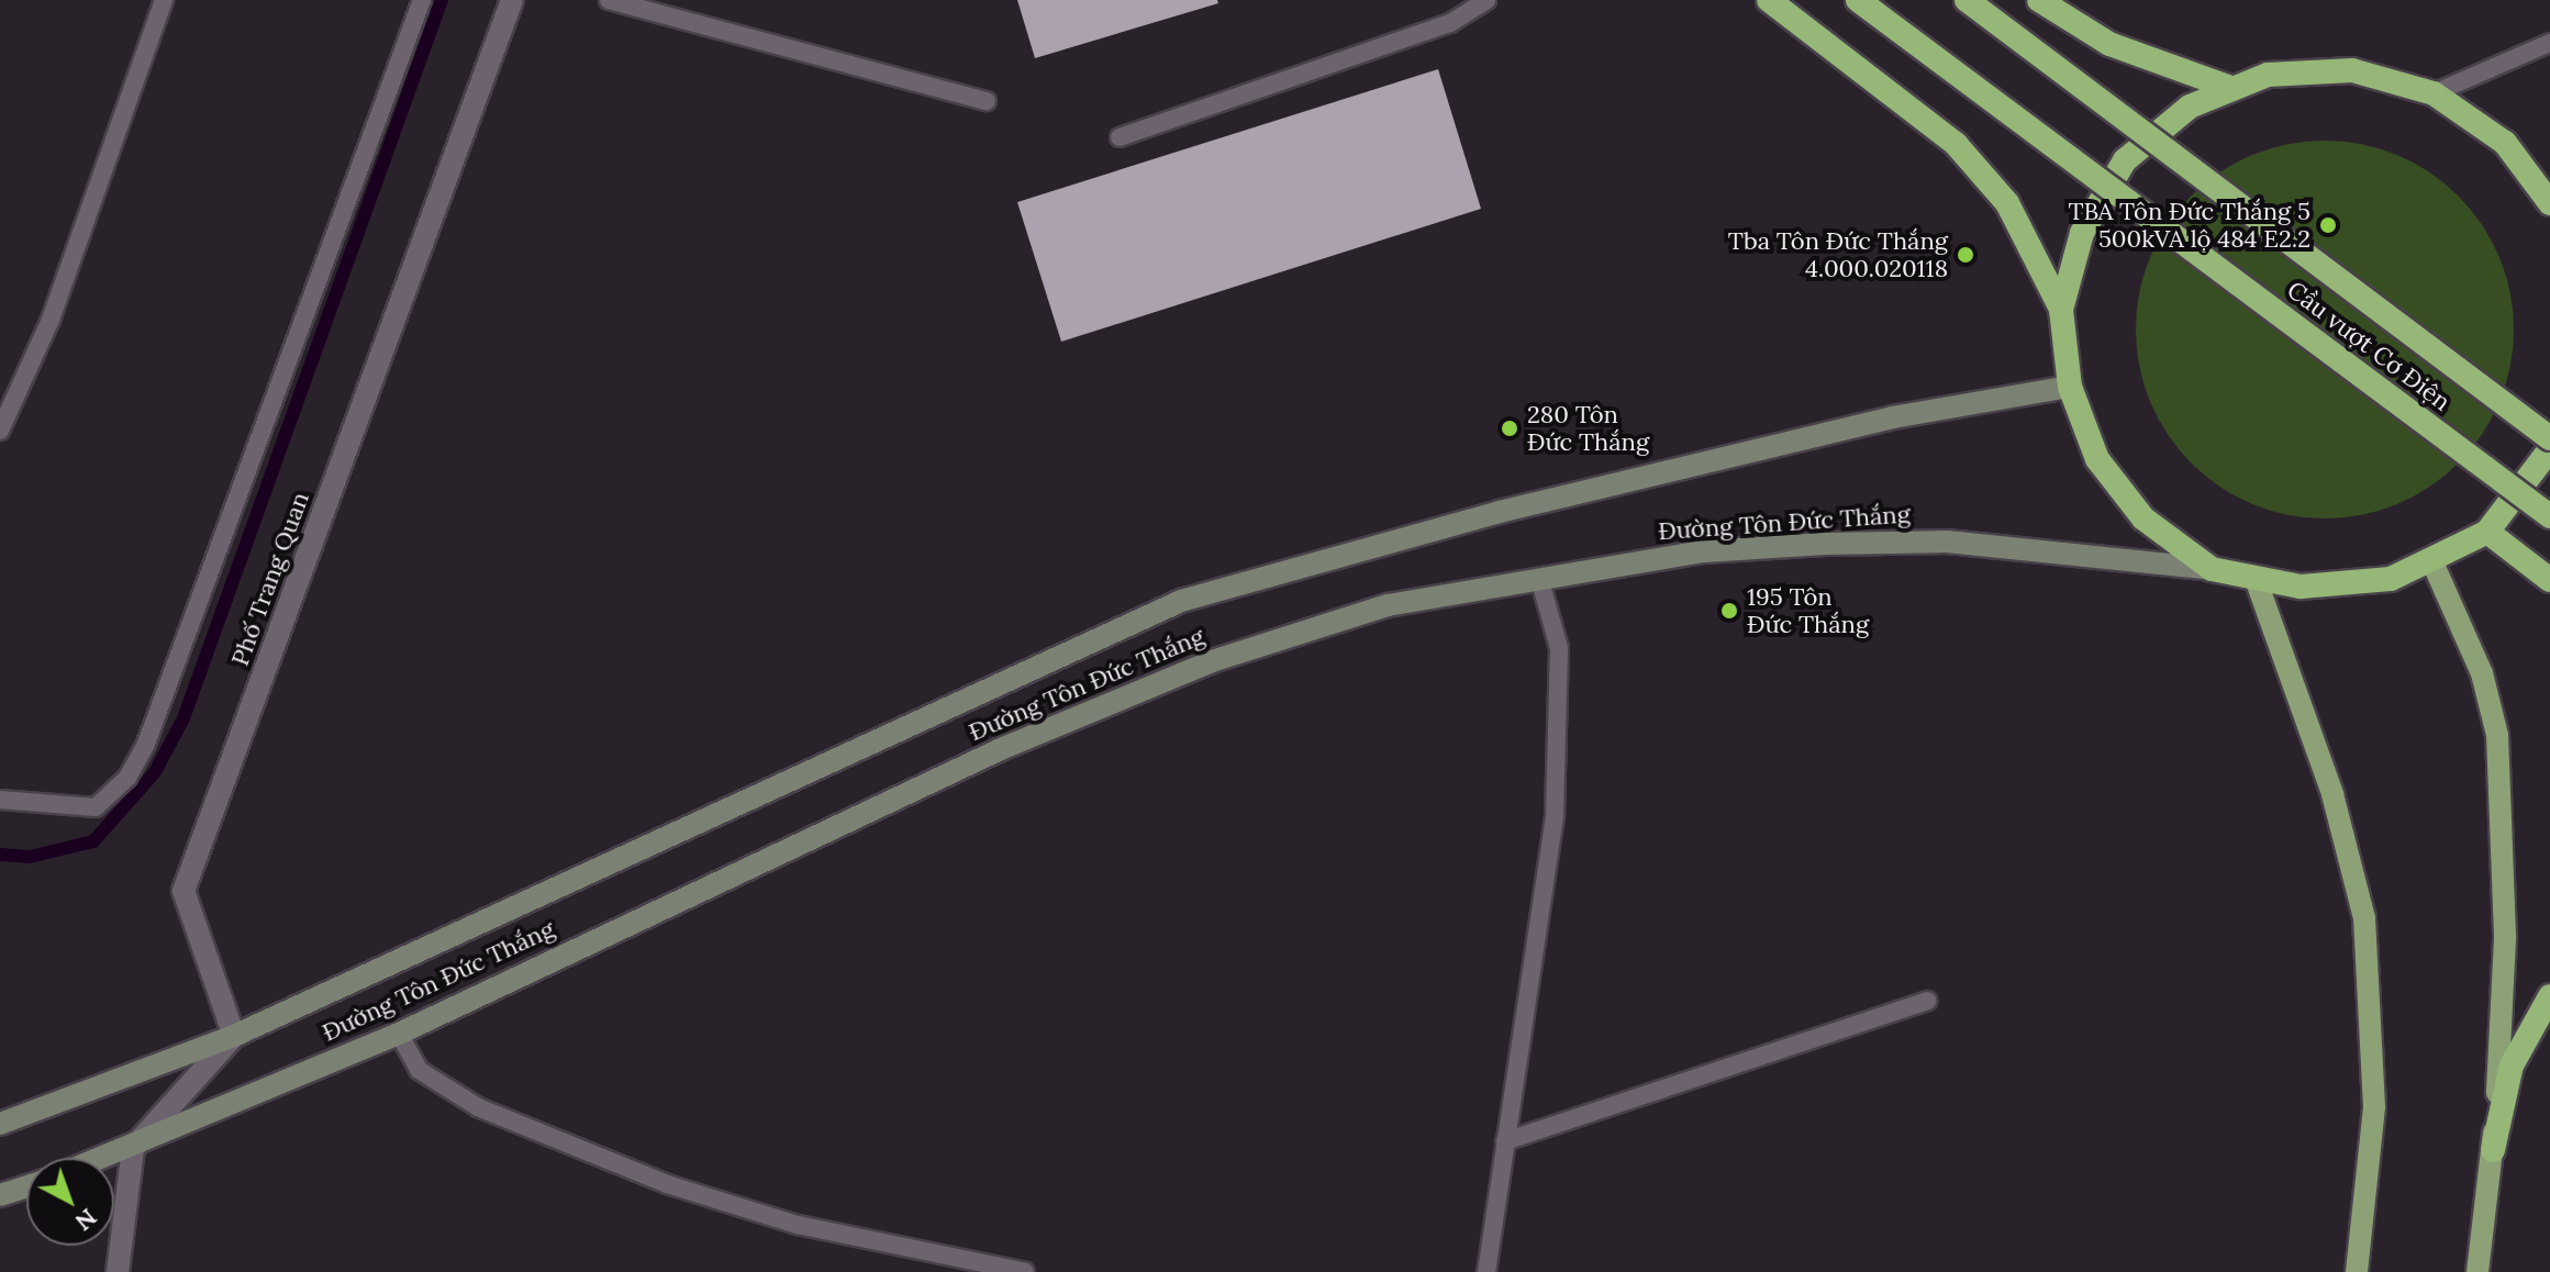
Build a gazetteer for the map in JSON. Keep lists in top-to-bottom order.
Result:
{
  "streets": {
    "highway": ["Cầu vượt Cơ Điện"],
    "main road": ["Đường Tôn Đức Thắng"],
    "street": ["Phố Trang Quan"]
  },
  "crossings": [
    ["Đường Tôn Đức Thắng", "Phố Trang Quan"]
  ],
  "places": [
    "TBA Tôn Đức Thắng 5 500kVA lộ 484 E2.2",
    "Tba Tôn Đức Thắng 4.000.020118",
    "280 Tôn Đức Thắng",
    "195 Tôn Đức Thắng"
  ],
  "north": "bottom right"
}
